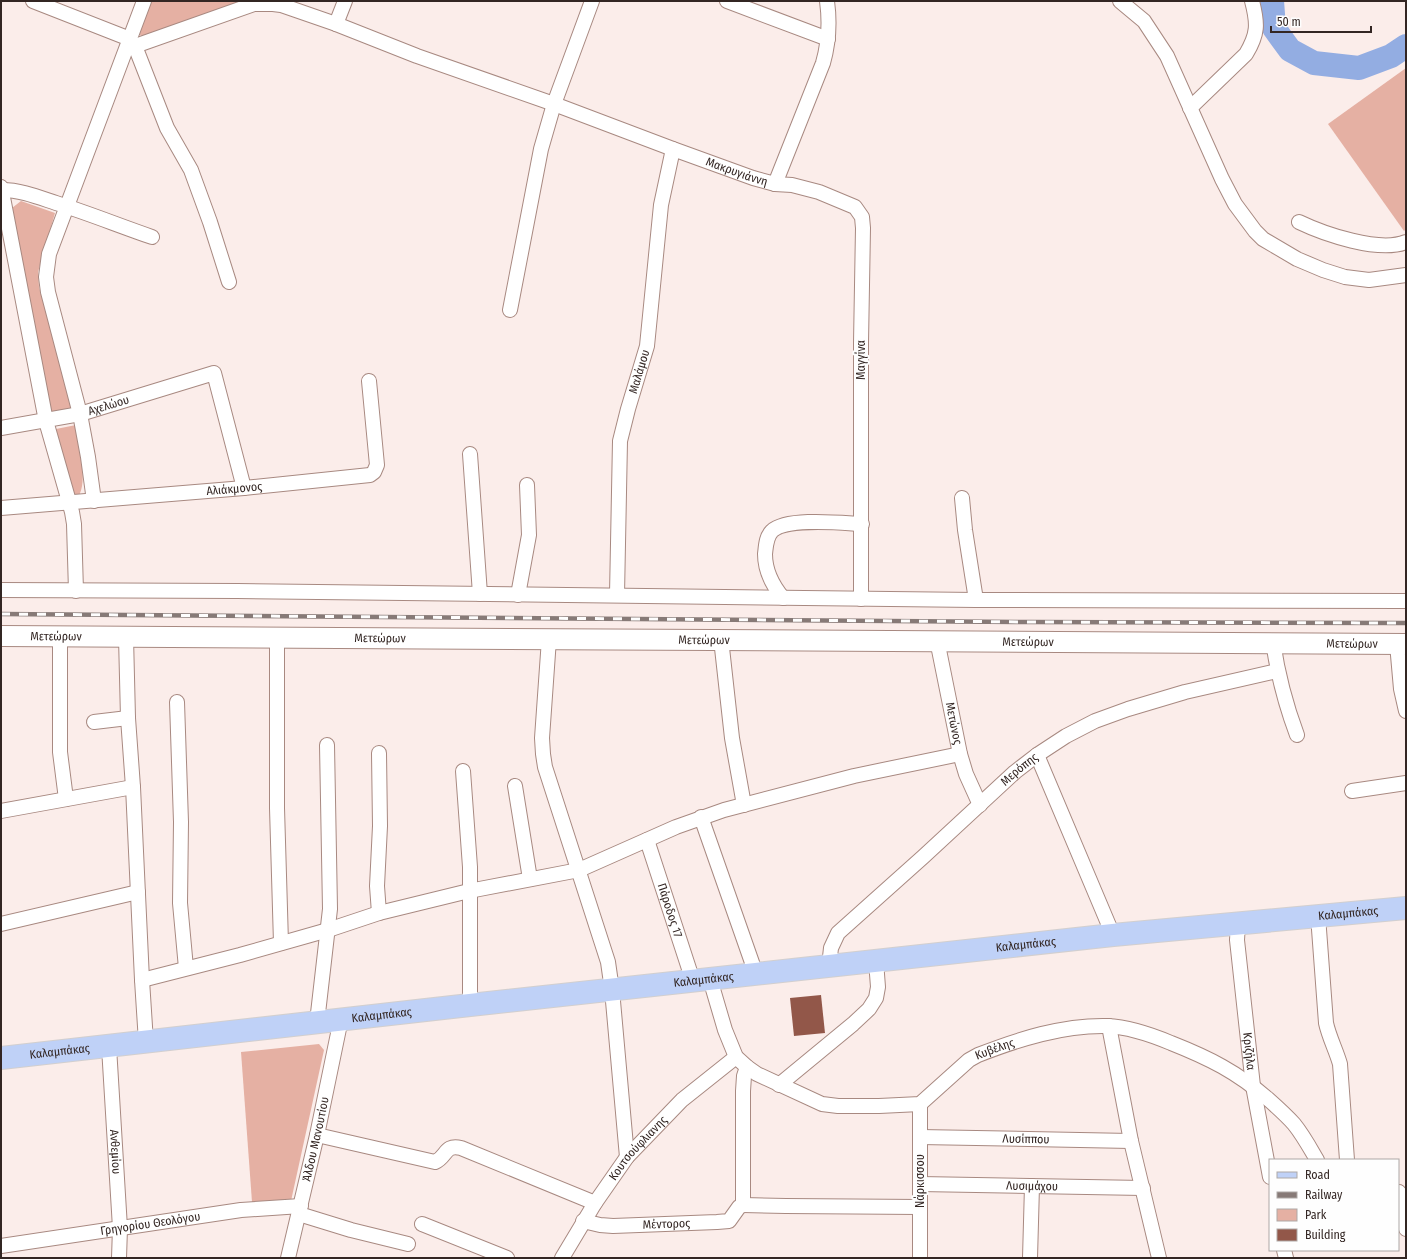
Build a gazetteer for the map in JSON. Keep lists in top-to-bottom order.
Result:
{
  "streets": {
    "main road": ["Καλαμπάκας"],
    "street": [
      "Μακρυγιάννη",
      "Μαγγίνα",
      "Μαλάμου",
      "Αχελώου",
      "Αλιάκμονος",
      "Μετεώρων",
      "Μετώνος",
      "Μερόπης",
      "Πάροδος 17",
      "Κυβέλης",
      "Κριζήλα",
      "Άλδου Μανουτίου",
      "Λυσίππου",
      "Κουτσούφλιανης",
      "Ανθεμίου",
      "Νάρκισσου",
      "Λυσιμάχου",
      "Γρηγορίου Θεολόγου",
      "Μέντορος"
    ]
  },
  "crossings": [
    ["Μακρυγιάννη", "Μαγγίνα"],
    ["Μακρυγιάννη", "Μαλάμου"],
    ["Αχελώου", "Αλιάκμονος"],
    ["Μετεώρων", "Μετώνος"],
    ["Μετώνος", "Μερόπης"],
    ["Μερόπης", "Καλαμπάκας"],
    ["Πάροδος 17", "Καλαμπάκας"],
    ["Καλαμπάκας", "Κριζήλα"],
    ["Καλαμπάκας", "Άλδου Μανουτίου"],
    ["Καλαμπάκας", "Ανθεμίου"],
    ["Κυβέλης", "Κριζήλα"],
    ["Κυβέλης", "Νάρκισσου"],
    ["Άλδου Μανουτίου", "Γρηγορίου Θεολόγου"],
    ["Λυσίππου", "Νάρκισσου"],
    ["Κουτσούφλιανης", "Μέντορος"],
    ["Ανθεμίου", "Γρηγορίου Θεολόγου"],
    ["Νάρκισσου", "Λυσιμάχου"]
  ],
  "legend": [
    "Road",
    "Railway",
    "Park",
    "Building"
  ],
  "scale_bar": "50 m"
}
